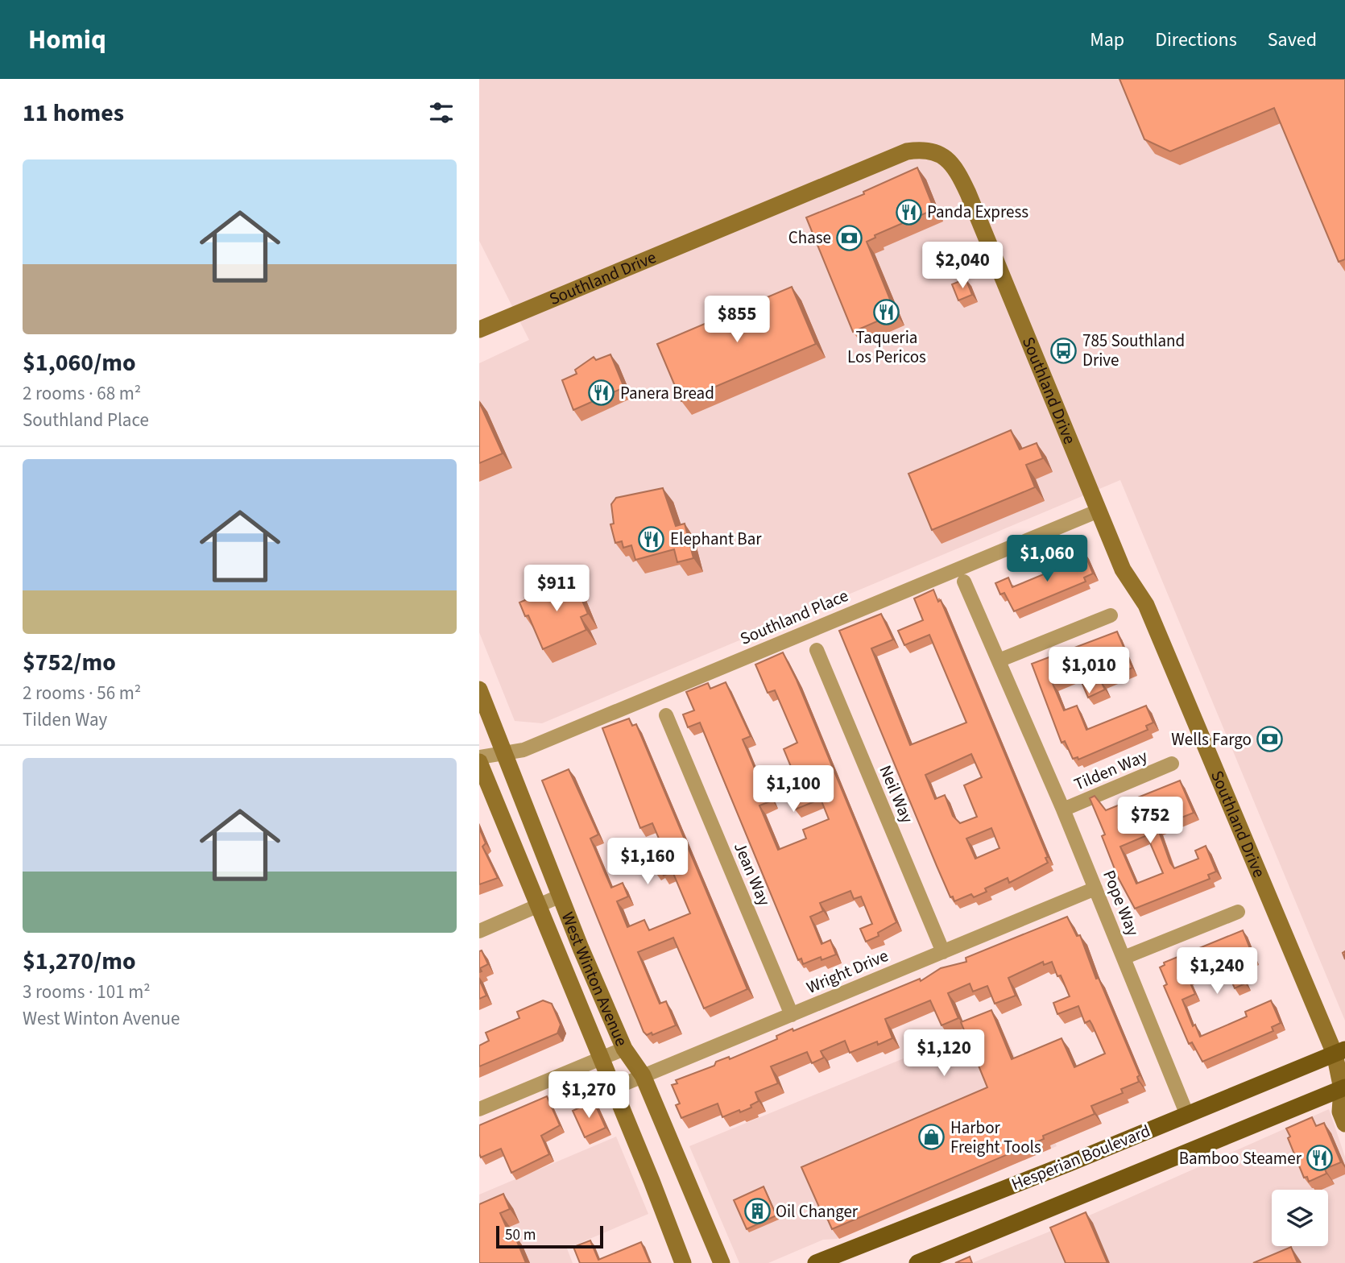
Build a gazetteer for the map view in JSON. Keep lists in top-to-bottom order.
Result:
{
  "streets": {
    "main road": ["Southland Drive", "West Winton Avenue", "Hesperian Boulevard"],
    "street": [
      "Southland Place",
      "Tilden Way",
      "Neil Way",
      "Jean Way",
      "Pope Way",
      "Wright Drive"
    ]
  },
  "crossings": [
    ["Southland Drive", "Southland Place"],
    ["Southland Drive", "Hesperian Boulevard"],
    ["Southland Place", "West Winton Avenue"],
    ["Tilden Way", "Pope Way"],
    ["Neil Way", "Wright Drive"],
    ["Jean Way", "Wright Drive"],
    ["Pope Way", "Wright Drive"],
    ["Pope Way", "Hesperian Boulevard"],
    ["Wright Drive", "West Winton Avenue"]
  ],
  "places": {
    "restaurant": [
      "Panda Express",
      "Taqueria Los Pericos",
      "Panera Bread",
      "Elephant Bar",
      "Bamboo Steamer"
    ],
    "bank": ["Chase", "Wells Fargo"],
    "bus stop": ["785 Southland Drive"],
    "shop": ["Harbor Freight Tools"],
    "building": ["Oil Changer"]
  },
  "scale_bar": "50 m",
  "page": {
    "header": "Homiq",
    "nav": ["Map", "Directions", "Saved"],
    "heading": "11 homes",
    "list": [
      {
        "name": "$1,060/mo",
        "note": "2 rooms · 68 m² · Southland Place"
      },
      {
        "name": "$752/mo",
        "note": "2 rooms · 56 m² · Tilden Way"
      },
      {
        "name": "$1,270/mo",
        "note": "3 rooms · 101 m² · West Winton Avenue"
      }
    ],
    "price": [
      "$2,040",
      "$855",
      "$1,060",
      "$911",
      "$1,010",
      "$1,100",
      "$752",
      "$1,160",
      "$1,240",
      "$1,120",
      "$1,270"
    ],
    "scale": "50 m"
  }
}
